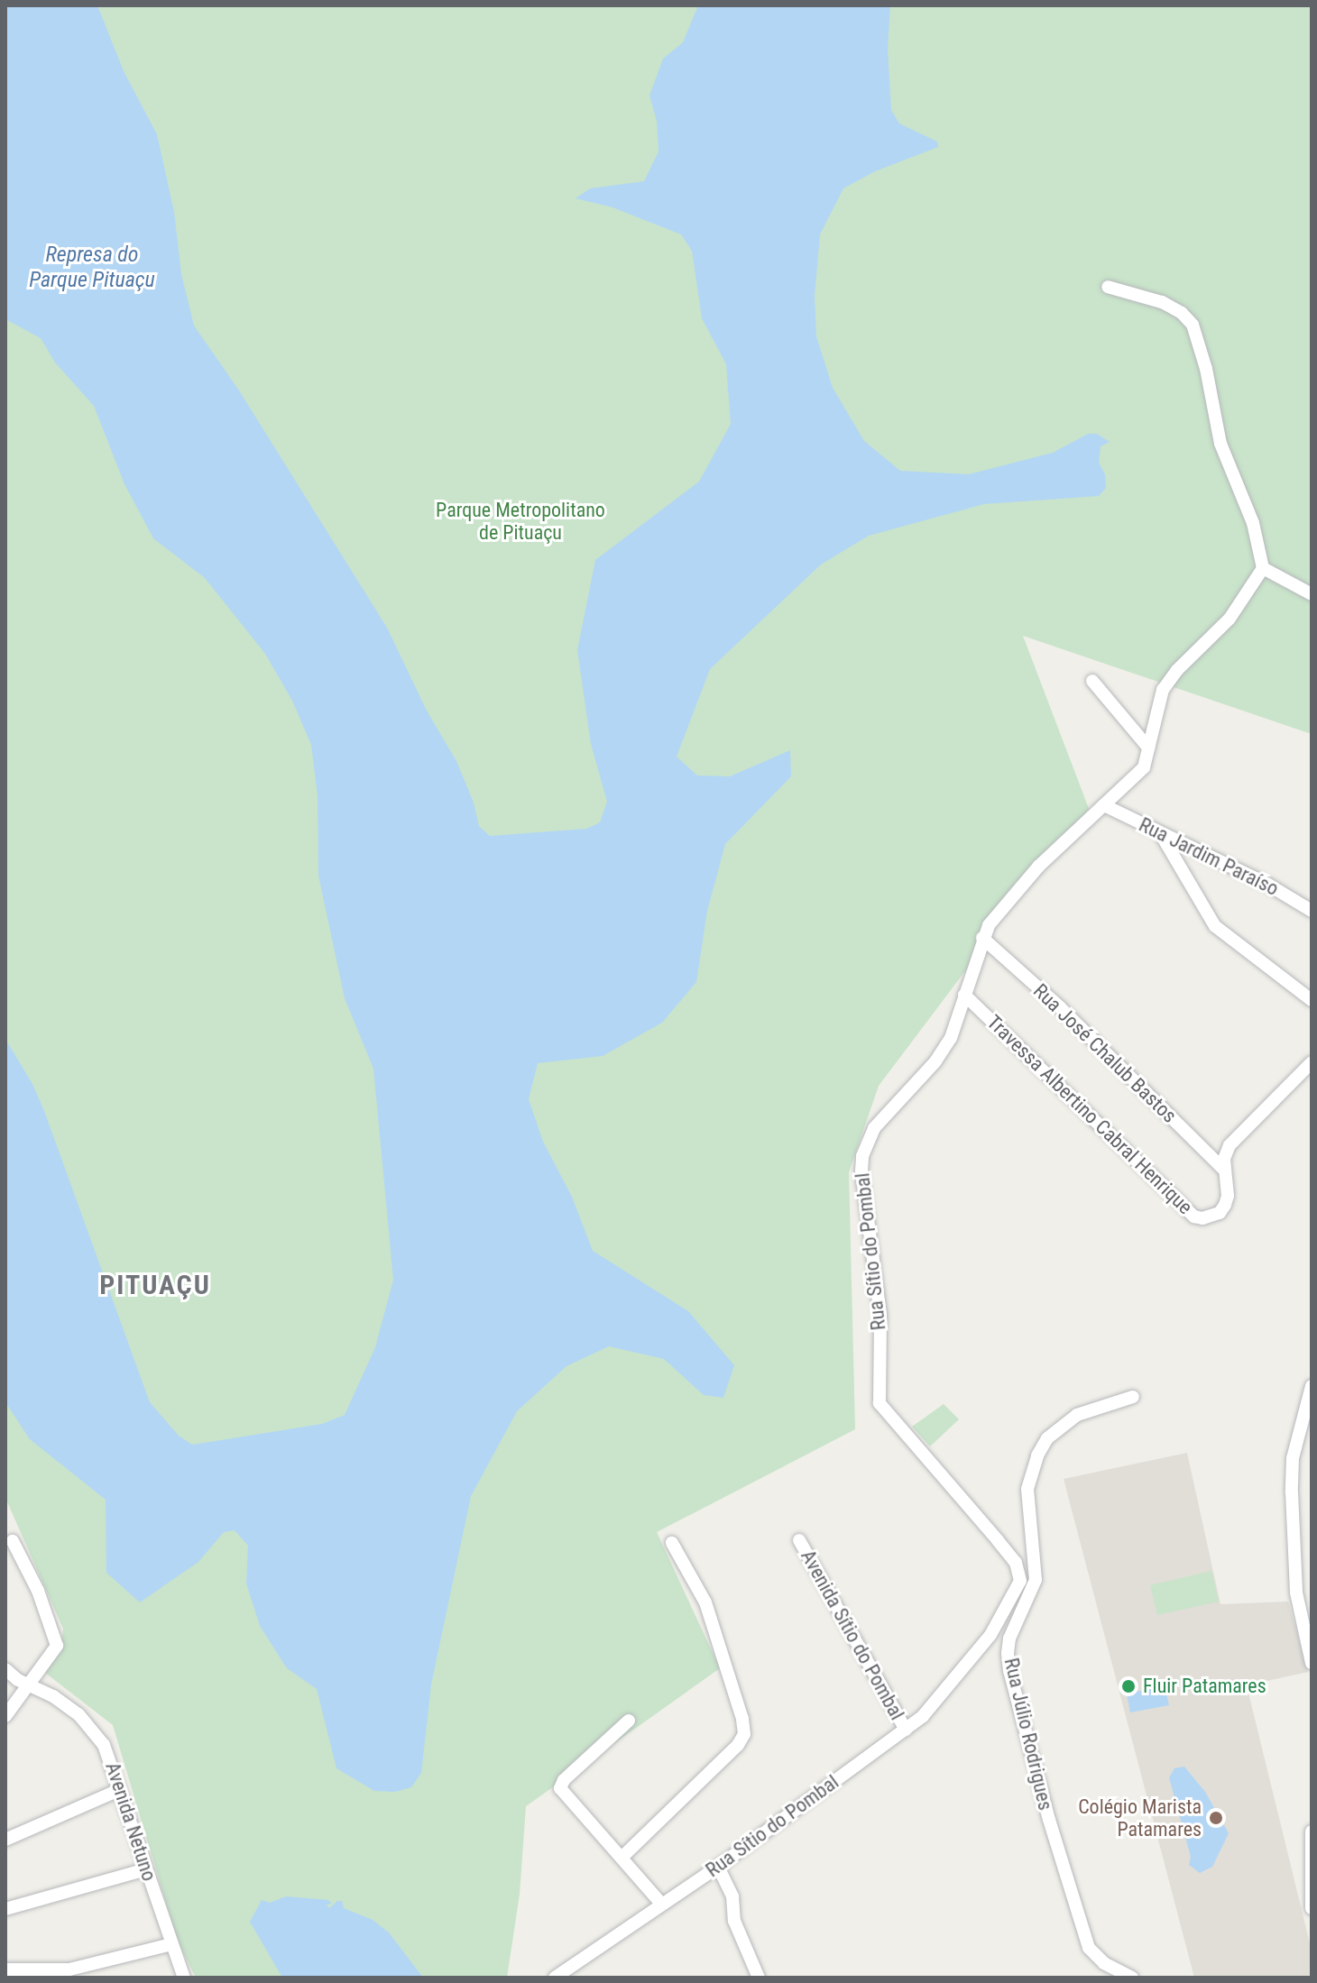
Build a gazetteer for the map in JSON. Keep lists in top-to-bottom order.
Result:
{
  "streets": {
    "street": [
      "Rua Jardim Paraíso",
      "Rua José Chalub Bastos",
      "Travessa Albertino Cabral Henrique",
      "Rua Sítio do Pombal",
      "Avenida Sítio do Pombal",
      "Rua Júlio Rodrigues",
      "Avenida Netuno"
    ]
  },
  "crossings": [
    ["Rua Jardim Paraíso", "Rua Sítio do Pombal"],
    ["Rua José Chalub Bastos", "Travessa Albertino Cabral Henrique"],
    ["Rua José Chalub Bastos", "Rua Sítio do Pombal"],
    ["Travessa Albertino Cabral Henrique", "Rua Sítio do Pombal"],
    ["Rua Sítio do Pombal", "Avenida Sítio do Pombal"]
  ],
  "districts": ["PITUAÇU"],
  "water": ["Represa do Parque Pituaçu"],
  "parks": ["Parque Metropolitano de Pituaçu"],
  "places": ["Fluir Patamares", "Colégio Marista Patamares"]
}
